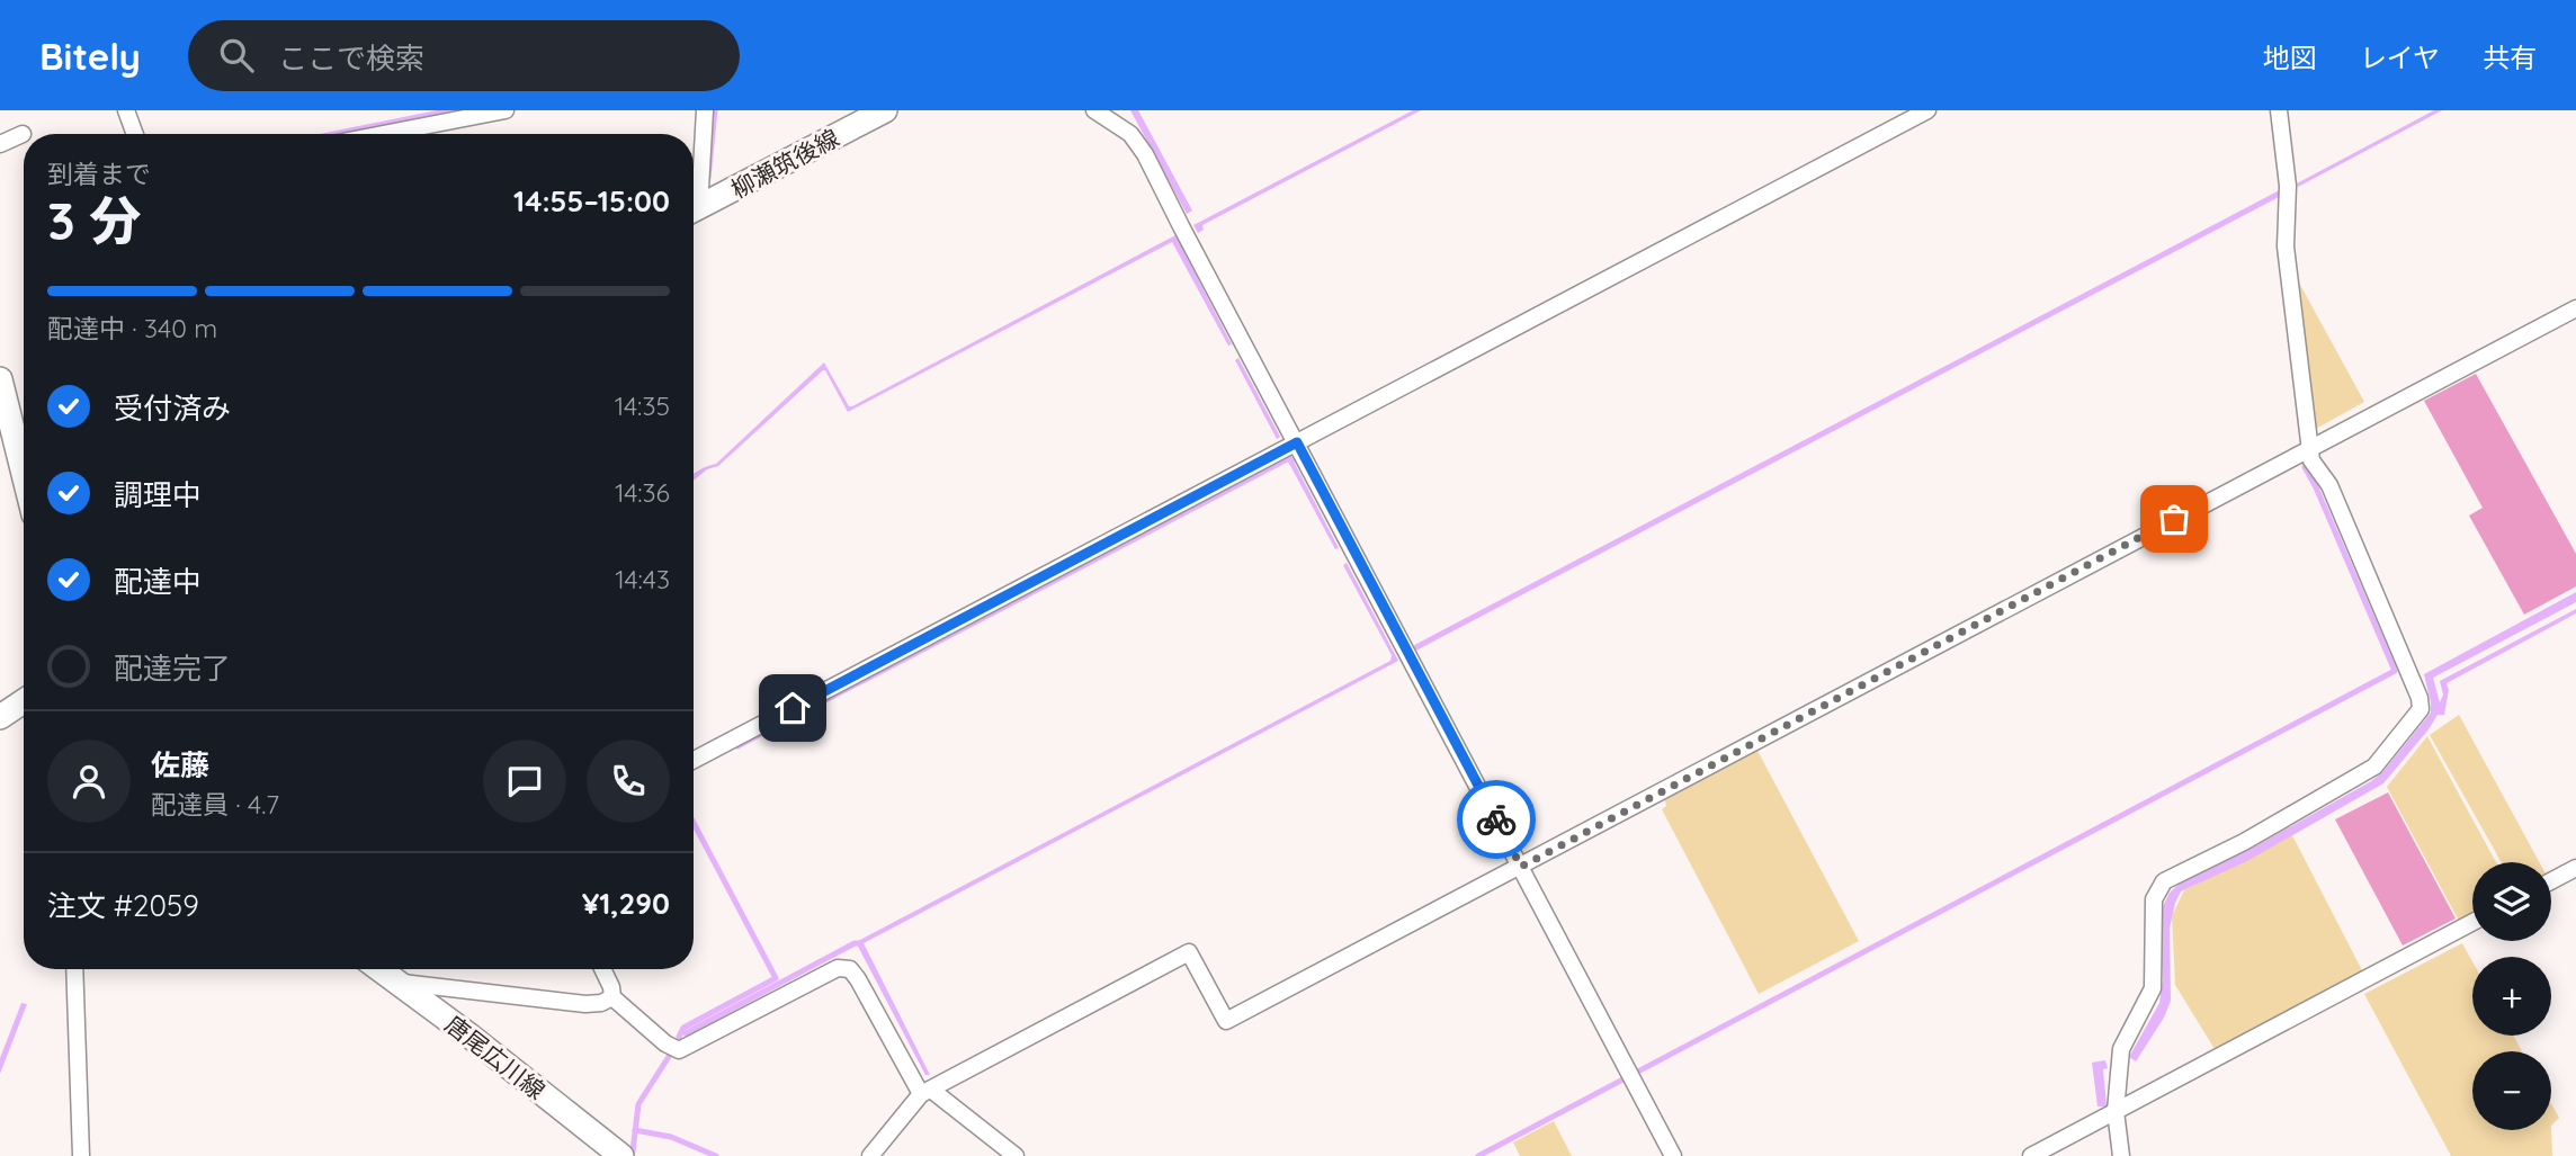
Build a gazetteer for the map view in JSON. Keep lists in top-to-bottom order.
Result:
{
  "streets": {
    "main road": ["柳瀬筑後線", "唐尾広川線"]
  },
  "page": {
    "header": "Bitely",
    "search": "ここで検索",
    "nav": ["地図", "レイヤ", "共有"],
    "heading": ["3 分", "到着まで", "14:55–15:00"],
    "panel": [
      "佐藤",
      "配達員 · 4.7",
      "注文 #2059",
      "¥1,290"
    ],
    "bar": "配達中 · 340 m",
    "list": [
      ["受付済み", "14:35"],
      ["調理中", "14:36"],
      ["配達中", "14:43"],
      "配達完了"
    ],
    "map_buttons": ["+", "−"]
  }
}
